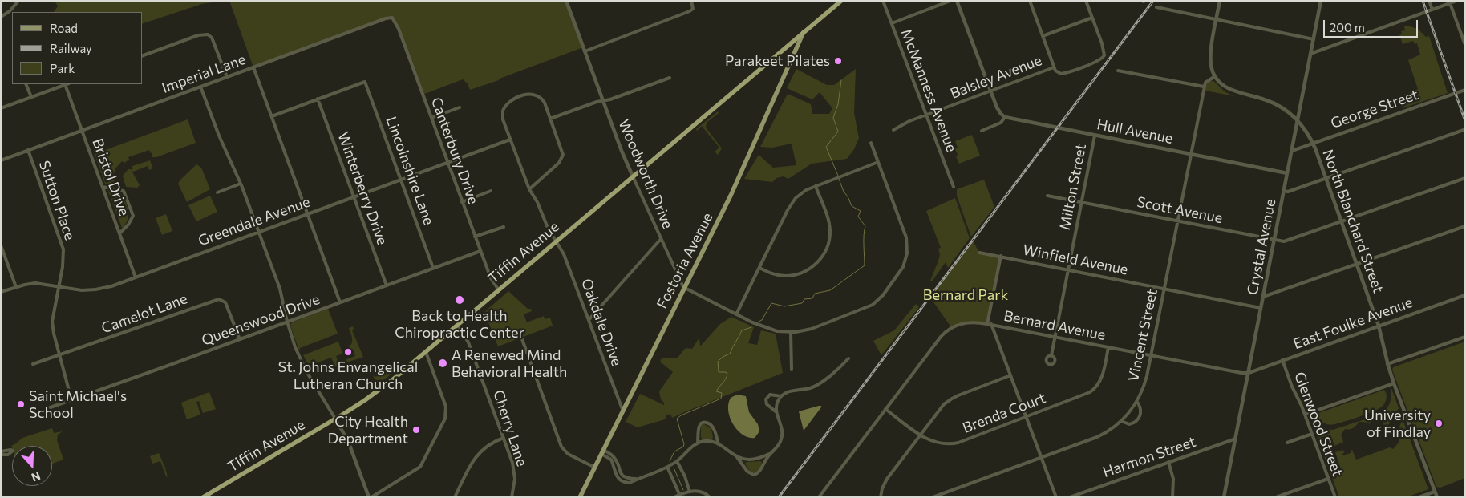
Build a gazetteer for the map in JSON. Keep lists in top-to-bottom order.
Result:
{
  "streets": {
    "highway": ["Tiffin Avenue"],
    "main road": ["Fostoria Avenue"],
    "street": [
      "Imperial Lane",
      "Balsley Avenue",
      "McManness Avenue",
      "George Street",
      "Hull Avenue",
      "Canterbury Drive",
      "Lincolnshire Lane",
      "Woodworth Drive",
      "Bristol Drive",
      "Milton Street",
      "Winterberry Drive",
      "Sutton Place",
      "Scott Avenue",
      "Greendale Avenue",
      "North Blanchard Street",
      "Crystal Avenue",
      "Winfield Avenue",
      "Camelot Lane",
      "Queenswood Drive",
      "Oakdale Drive",
      "East Foulke Avenue",
      "Bernard Avenue",
      "Vincent Street",
      "Brenda Court",
      "Glenwood Street",
      "Cherry Lane",
      "Harmon Street"
    ]
  },
  "crossings": [
    ["Imperial Lane", "Canterbury Drive"],
    ["Imperial Lane", "Bristol Drive"],
    ["Imperial Lane", "Sutton Place"],
    ["Balsley Avenue", "McManness Avenue"],
    ["George Street", "North Blanchard Street"],
    ["George Street", "Crystal Avenue"],
    ["Hull Avenue", "Milton Street"],
    ["Hull Avenue", "Crystal Avenue"],
    ["Hull Avenue", "Vincent Street"],
    ["Canterbury Drive", "Greendale Avenue"],
    ["Canterbury Drive", "Tiffin Avenue"],
    ["Canterbury Drive", "Queenswood Drive"],
    ["Lincolnshire Lane", "Winterberry Drive"],
    ["Lincolnshire Lane", "Greendale Avenue"],
    ["Lincolnshire Lane", "Queenswood Drive"],
    ["Woodworth Drive", "Tiffin Avenue"],
    ["Woodworth Drive", "Fostoria Avenue"],
    ["Bristol Drive", "Greendale Avenue"],
    ["Milton Street", "Scott Avenue"],
    ["Milton Street", "Winfield Avenue"],
    ["Milton Street", "Bernard Avenue"],
    ["Winterberry Drive", "Greendale Avenue"],
    ["Winterberry Drive", "Queenswood Drive"],
    ["Sutton Place", "Greendale Avenue"],
    ["Sutton Place", "Camelot Lane"],
    ["Sutton Place", "Queenswood Drive"],
    ["Scott Avenue", "North Blanchard Street"],
    ["Scott Avenue", "Crystal Avenue"],
    ["Scott Avenue", "Vincent Street"],
    ["Greendale Avenue", "Oakdale Drive"],
    ["North Blanchard Street", "Crystal Avenue"],
    ["North Blanchard Street", "East Foulke Avenue"],
    ["Crystal Avenue", "Winfield Avenue"],
    ["Crystal Avenue", "East Foulke Avenue"],
    ["Crystal Avenue", "Bernard Avenue"],
    ["Crystal Avenue", "Harmon Street"],
    ["Tiffin Avenue", "Fostoria Avenue"],
    ["Tiffin Avenue", "Oakdale Drive"],
    ["Tiffin Avenue", "Cherry Lane"],
    ["Winfield Avenue", "Vincent Street"],
    ["Fostoria Avenue", "Oakdale Drive"],
    ["Camelot Lane", "Queenswood Drive"],
    ["East Foulke Avenue", "Bernard Avenue"],
    ["East Foulke Avenue", "Glenwood Street"],
    ["Bernard Avenue", "Vincent Street"],
    ["Bernard Avenue", "Brenda Court"]
  ],
  "parks": ["Bernard Park"],
  "places": [
    "Parakeet Pilates",
    "Back to Health Chiropractic Center",
    "St. Johns Envangelical Lutheran Church",
    "A Renewed Mind Behavioral Health",
    "Saint Michael's School",
    "University of Findlay",
    "City Health Department"
  ],
  "legend": ["Road", "Railway", "Park"],
  "scale_bar": "200 m",
  "north": "bottom"
}
